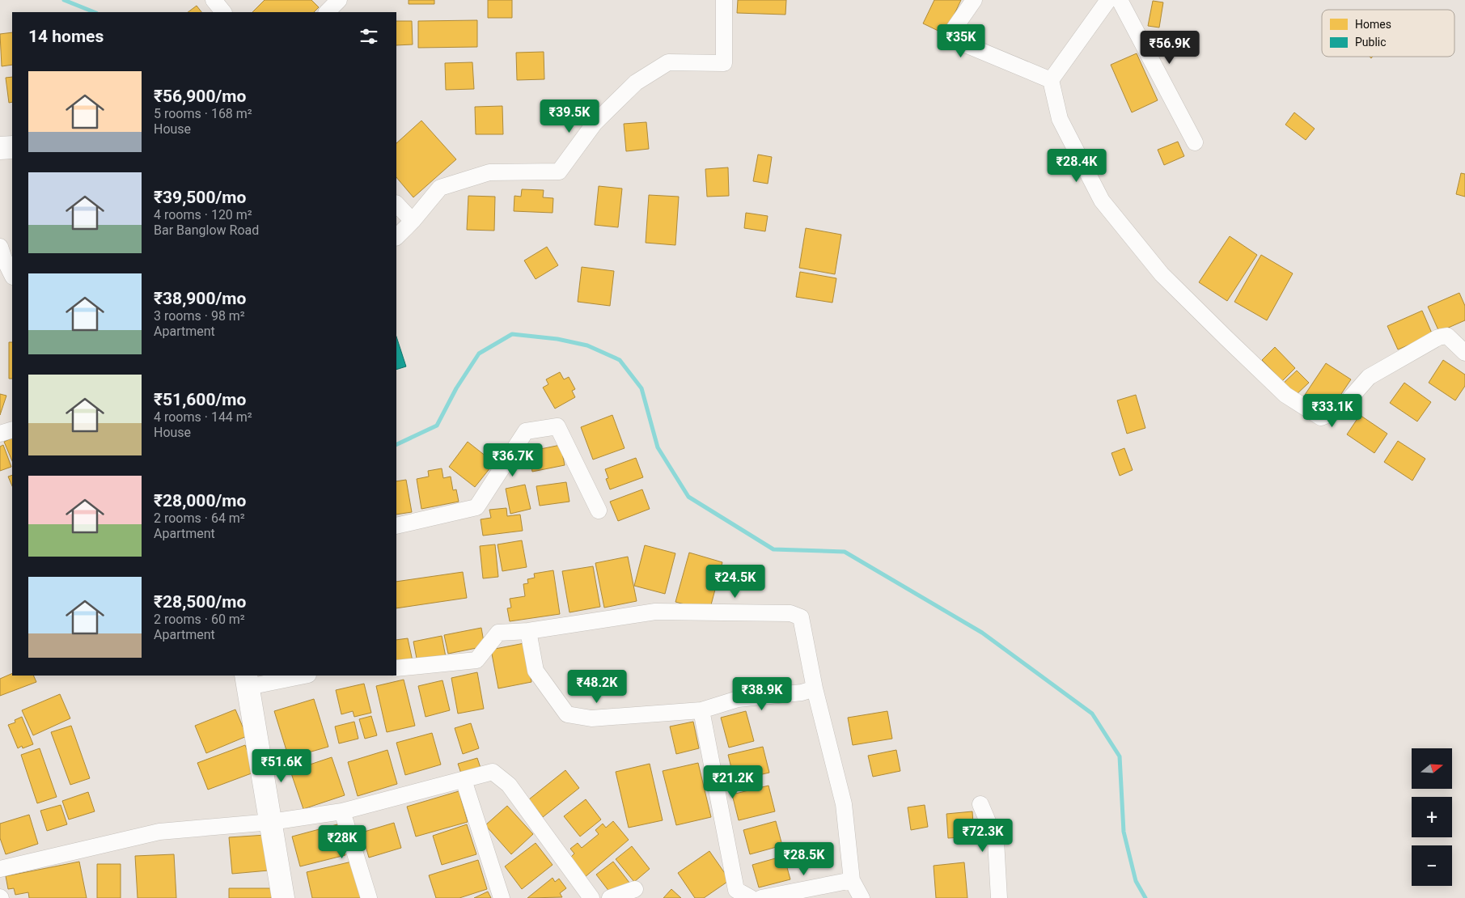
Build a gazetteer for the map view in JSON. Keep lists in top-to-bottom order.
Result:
{
  "legend": ["Homes", "Public"],
  "north": "right",
  "page": {
    "heading": "14 homes",
    "price": [
      "₹35K",
      "₹56.9K",
      "₹39.5K",
      "₹28.4K",
      "₹33.1K",
      "₹36.7K",
      "₹24.5K",
      "₹48.2K",
      "₹38.9K",
      "₹51.6K",
      "₹21.2K",
      "₹72.3K",
      "₹28K",
      "₹28.5K"
    ],
    "list": [
      {
        "name": "₹56,900/mo",
        "note": "5 rooms · 168 m² · House"
      },
      {
        "name": "₹39,500/mo",
        "note": "4 rooms · 120 m² · Bar Banglow Road"
      },
      {
        "name": "₹38,900/mo",
        "note": "3 rooms · 98 m² · Apartment"
      },
      {
        "name": "₹51,600/mo",
        "note": "4 rooms · 144 m² · House"
      },
      {
        "name": "₹28,000/mo",
        "note": "2 rooms · 64 m² · Apartment"
      },
      {
        "name": "₹28,500/mo",
        "note": "2 rooms · 60 m² · Apartment"
      }
    ],
    "map_buttons": ["+", "−"]
  }
}
